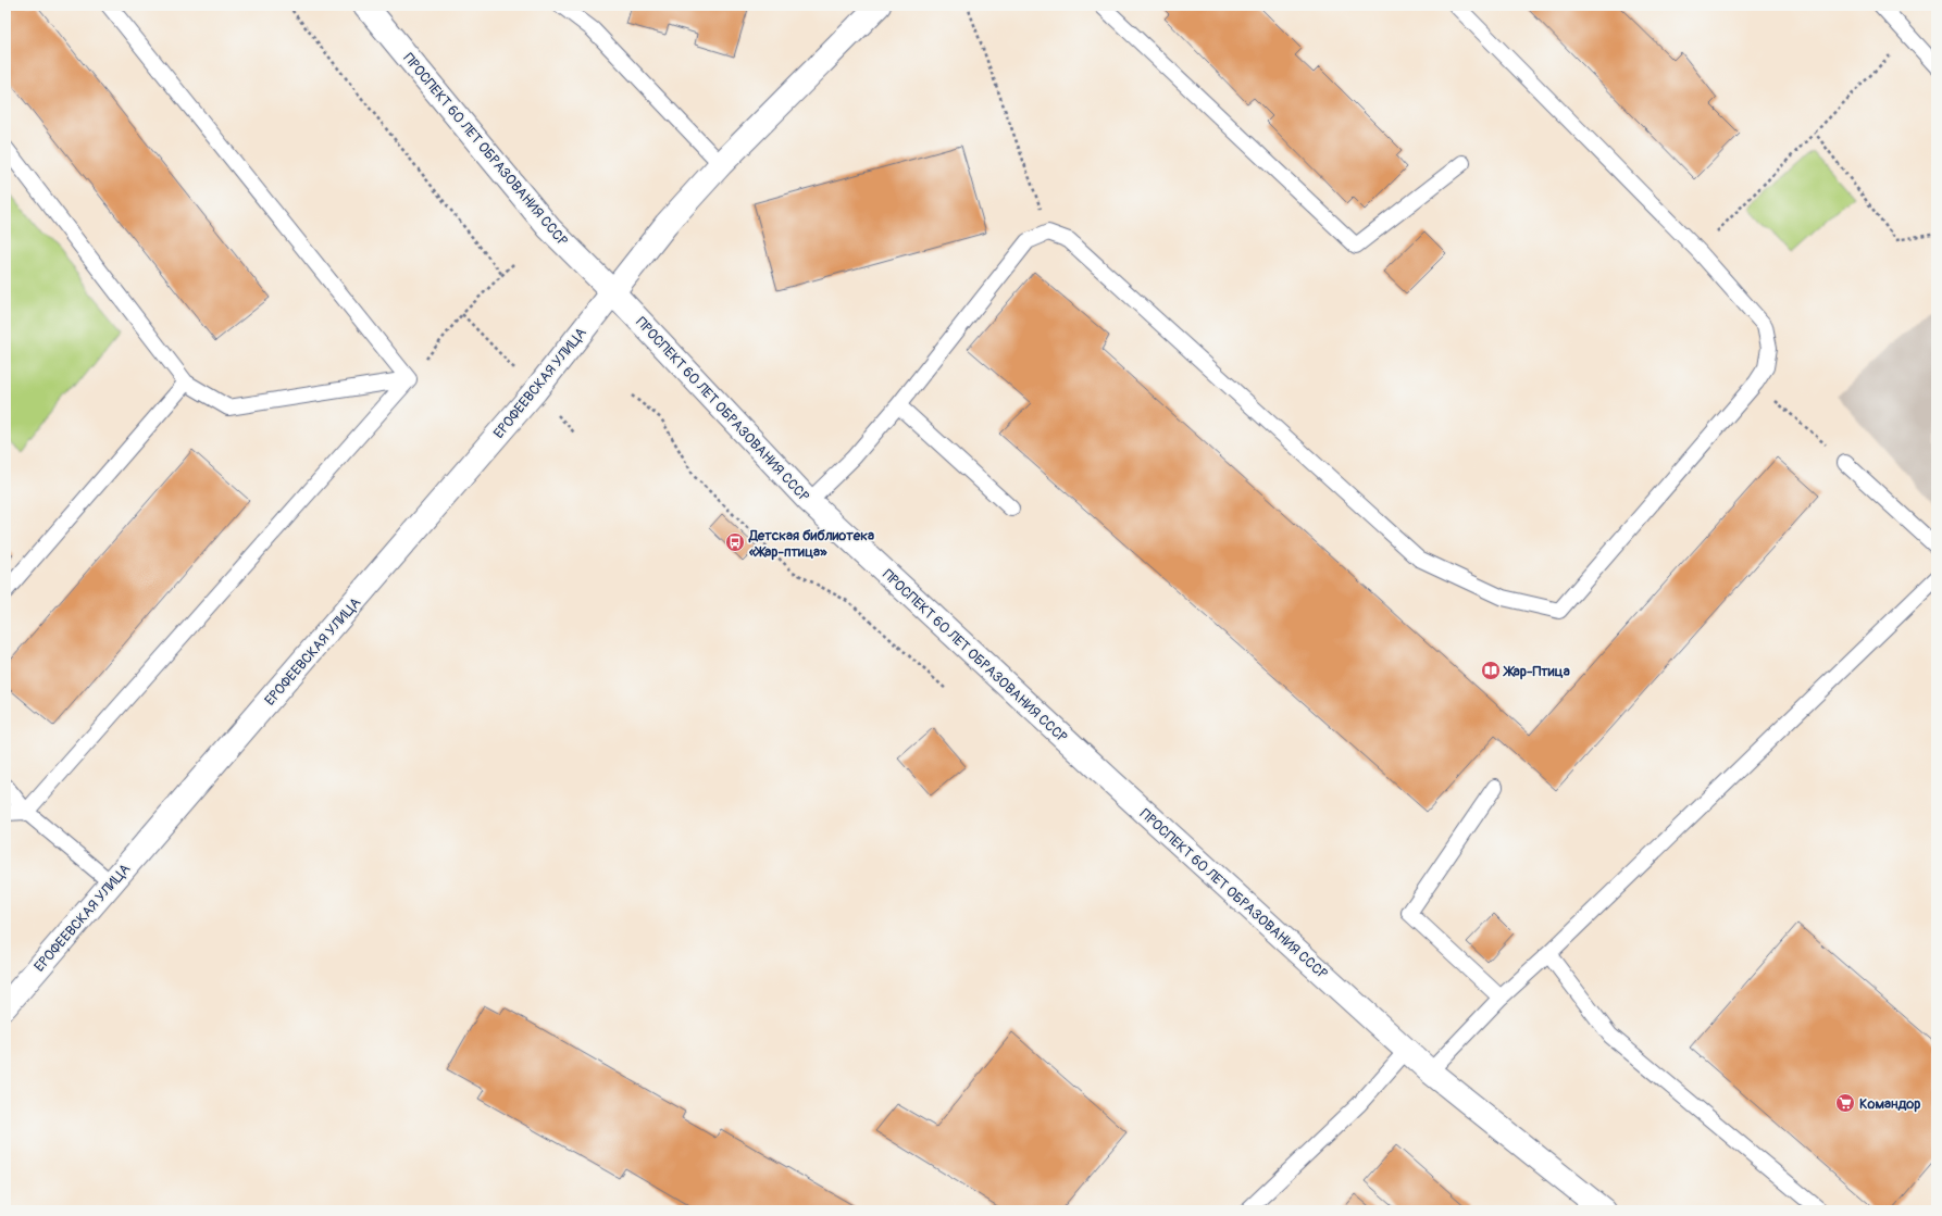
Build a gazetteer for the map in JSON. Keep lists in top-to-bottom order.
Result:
{
  "streets": {
    "main road": ["ПРОСПЕКТ 60 ЛЕТ ОБРАЗОВАНИЯ СССР", "ЕРОФЕЕВСКАЯ УЛИЦА"]
  },
  "crossings": [
    ["ПРОСПЕКТ 60 ЛЕТ ОБРАЗОВАНИЯ СССР", "ЕРОФЕЕВСКАЯ УЛИЦА"]
  ],
  "places": {
    "bus stop": ["Детская библиотека «Жар-птица»"],
    "library": ["Жар-Птица"],
    "supermarket": ["Командор"]
  }
}
